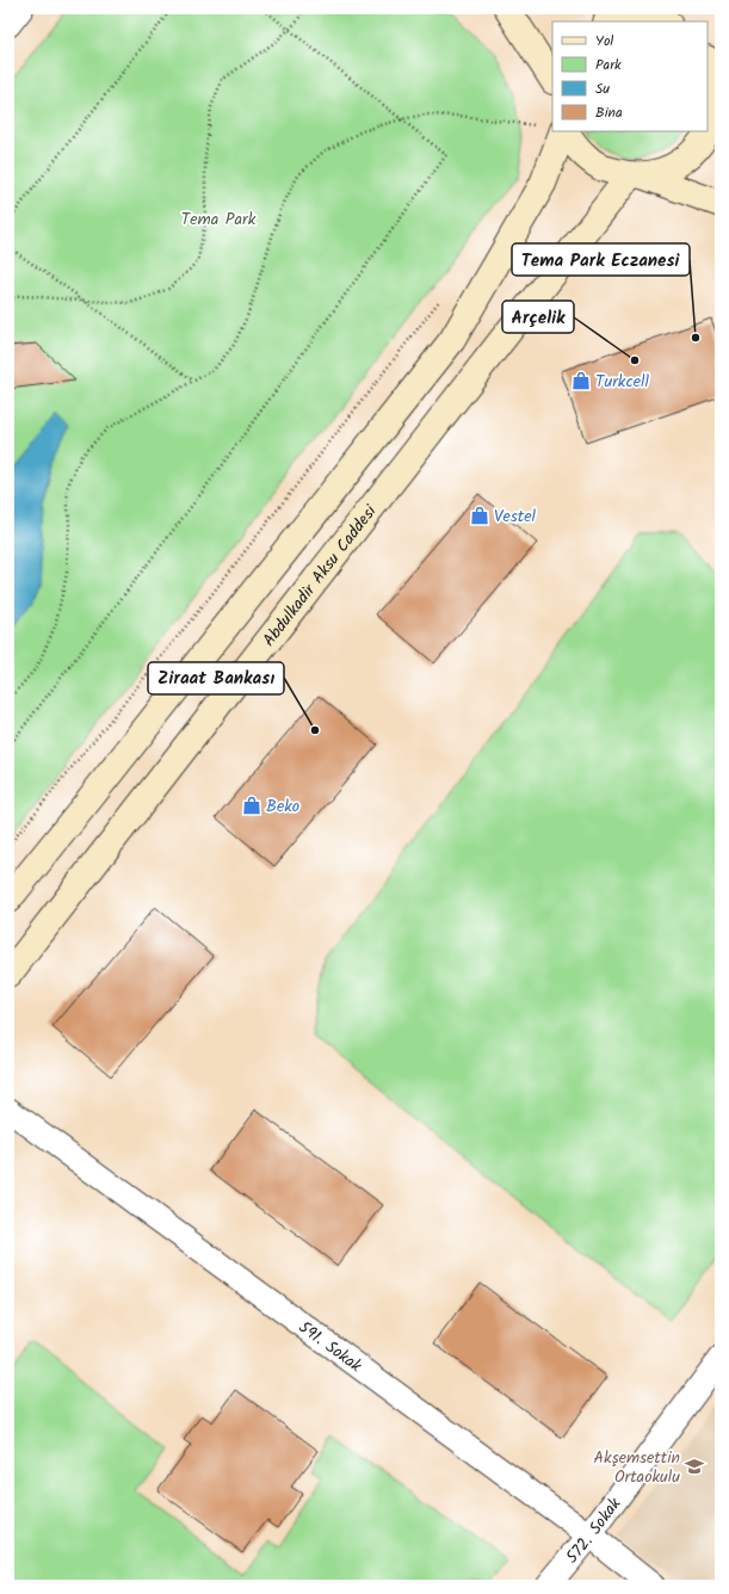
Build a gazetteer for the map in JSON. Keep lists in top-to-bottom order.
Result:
{
  "streets": {
    "main road": ["Abdulkadir Aksu Caddesi"],
    "street": ["591. Sokak", "572. Sokak"]
  },
  "crossings": [
    ["591. Sokak", "572. Sokak"]
  ],
  "parks": ["Tema Park"],
  "places": {
    "other": ["Tema Park Eczanesi", "Arçelik", "Ziraat Bankası"],
    "shop": ["Turkcell", "Vestel", "Beko"],
    "school or university": ["Akşemsettin Ortaokulu"]
  },
  "legend": [
    "Yol",
    "Park",
    "Su",
    "Bina"
  ]
}
